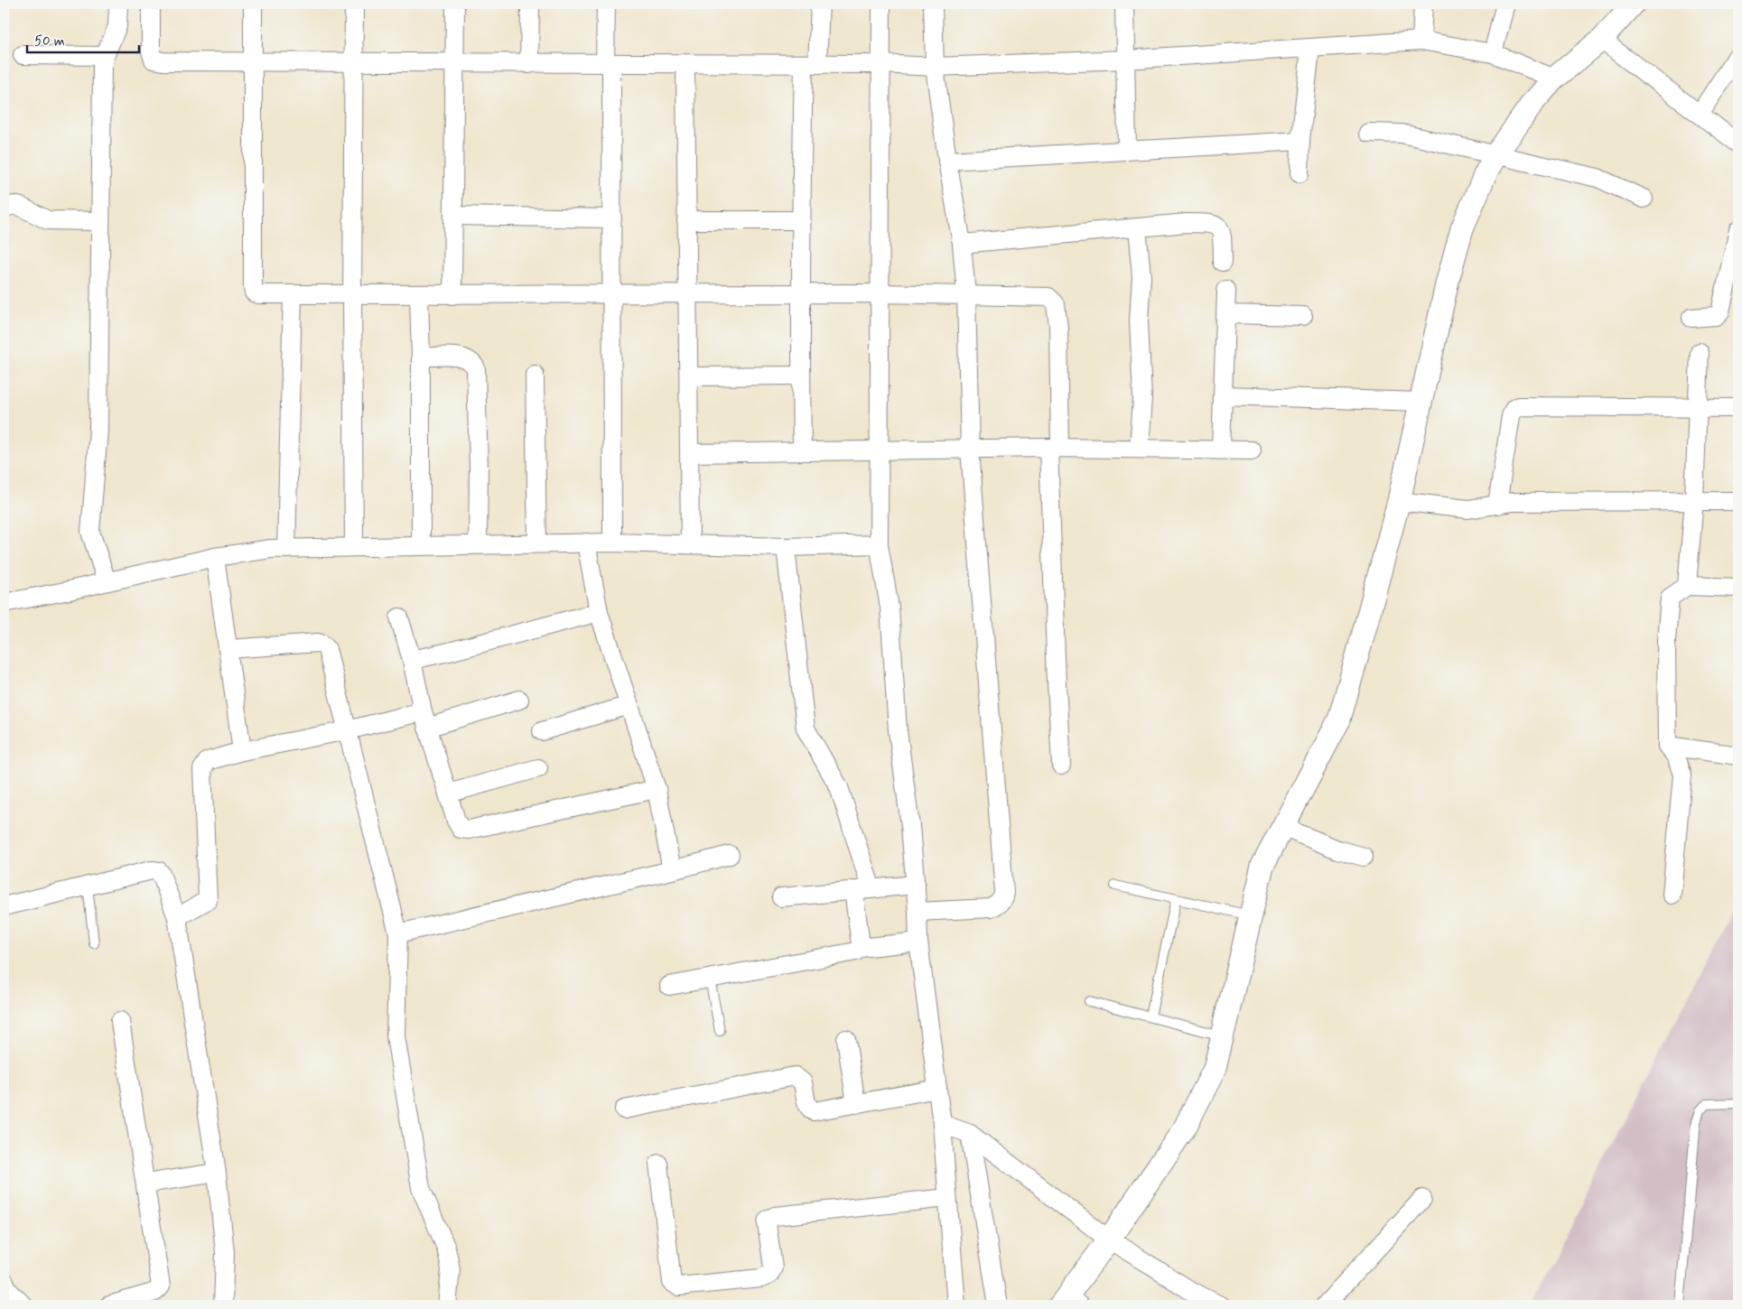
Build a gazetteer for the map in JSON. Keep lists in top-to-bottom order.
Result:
{
  "scale_bar": "50 m"
}
